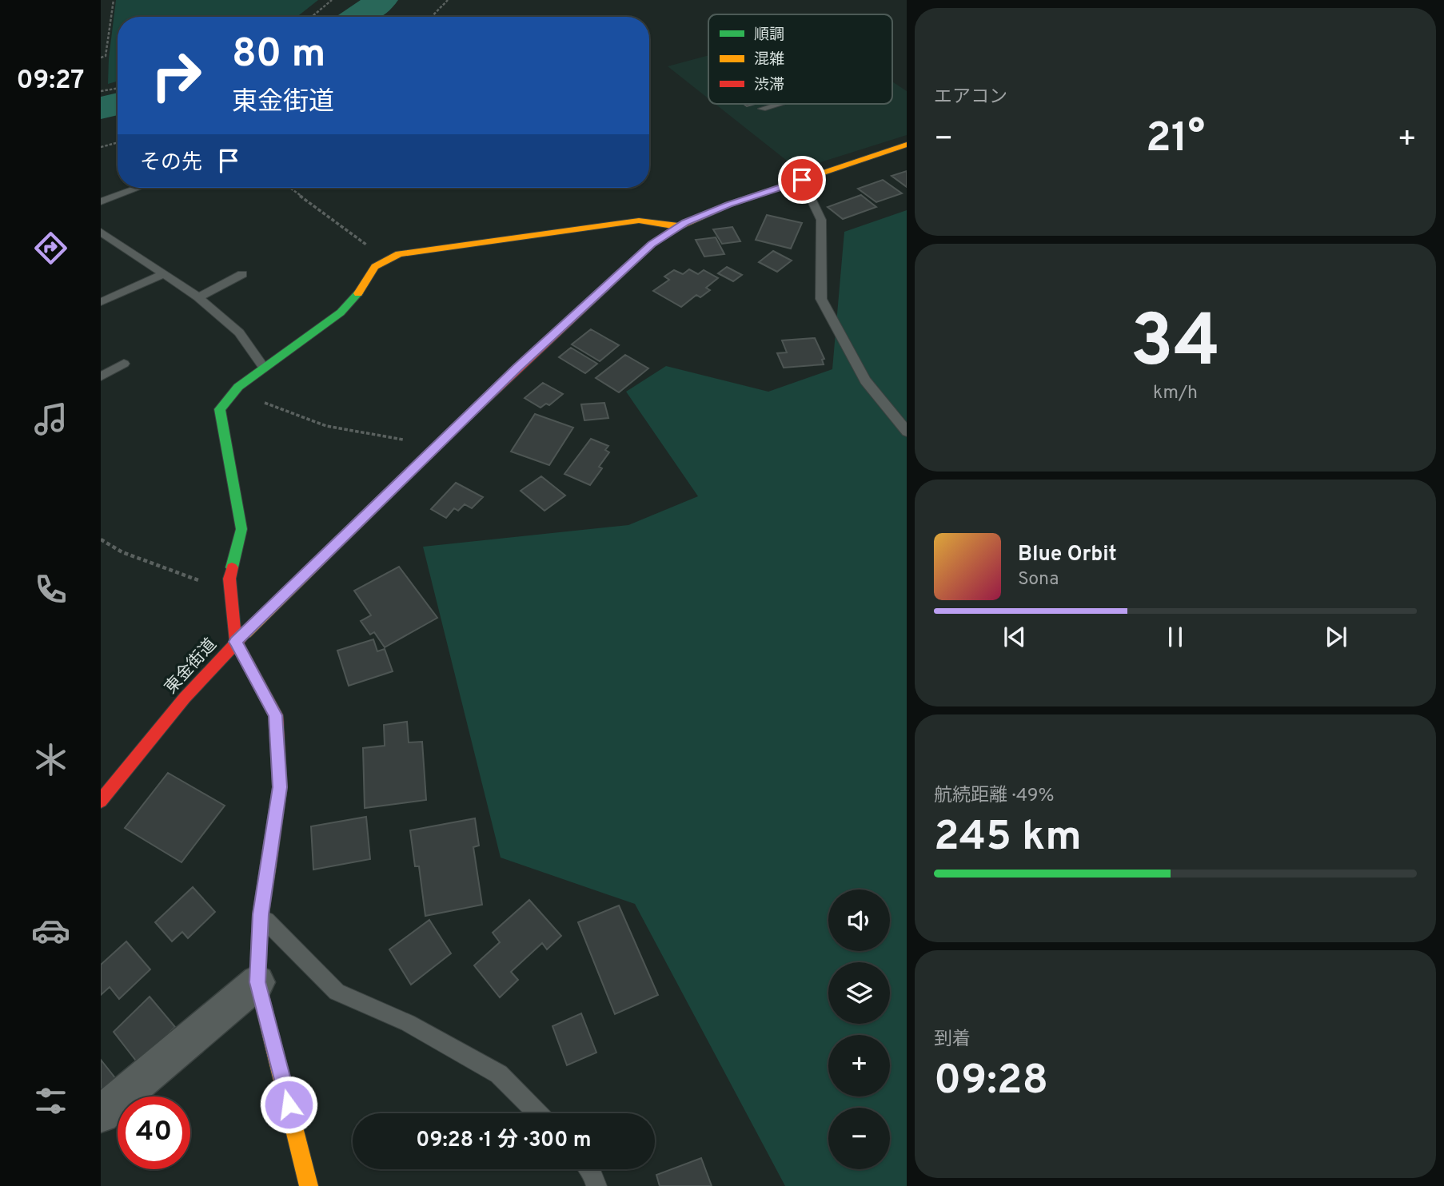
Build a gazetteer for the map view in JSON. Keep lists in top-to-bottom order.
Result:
{
  "streets": {
    "main road": ["東金街道"]
  },
  "legend": ["順調", "混雑", "渋滞"],
  "page": {
    "tabs": "09:27",
    "tile": [
      "エアコン",
      ["34", "km/h"],
      ["航続距離 · 49%", "245 km"],
      ["到着", "09:28"]
    ],
    "turn": ["80 m", "東金街道"],
    "heat": ["−", "21°", "+"],
    "then": "その先",
    "song": ["Blue Orbit", "Sona"],
    "map_buttons": ["+", "−"],
    "limit": "40",
    "trip": "09:28 · 1 分 · 300 m"
  }
}
